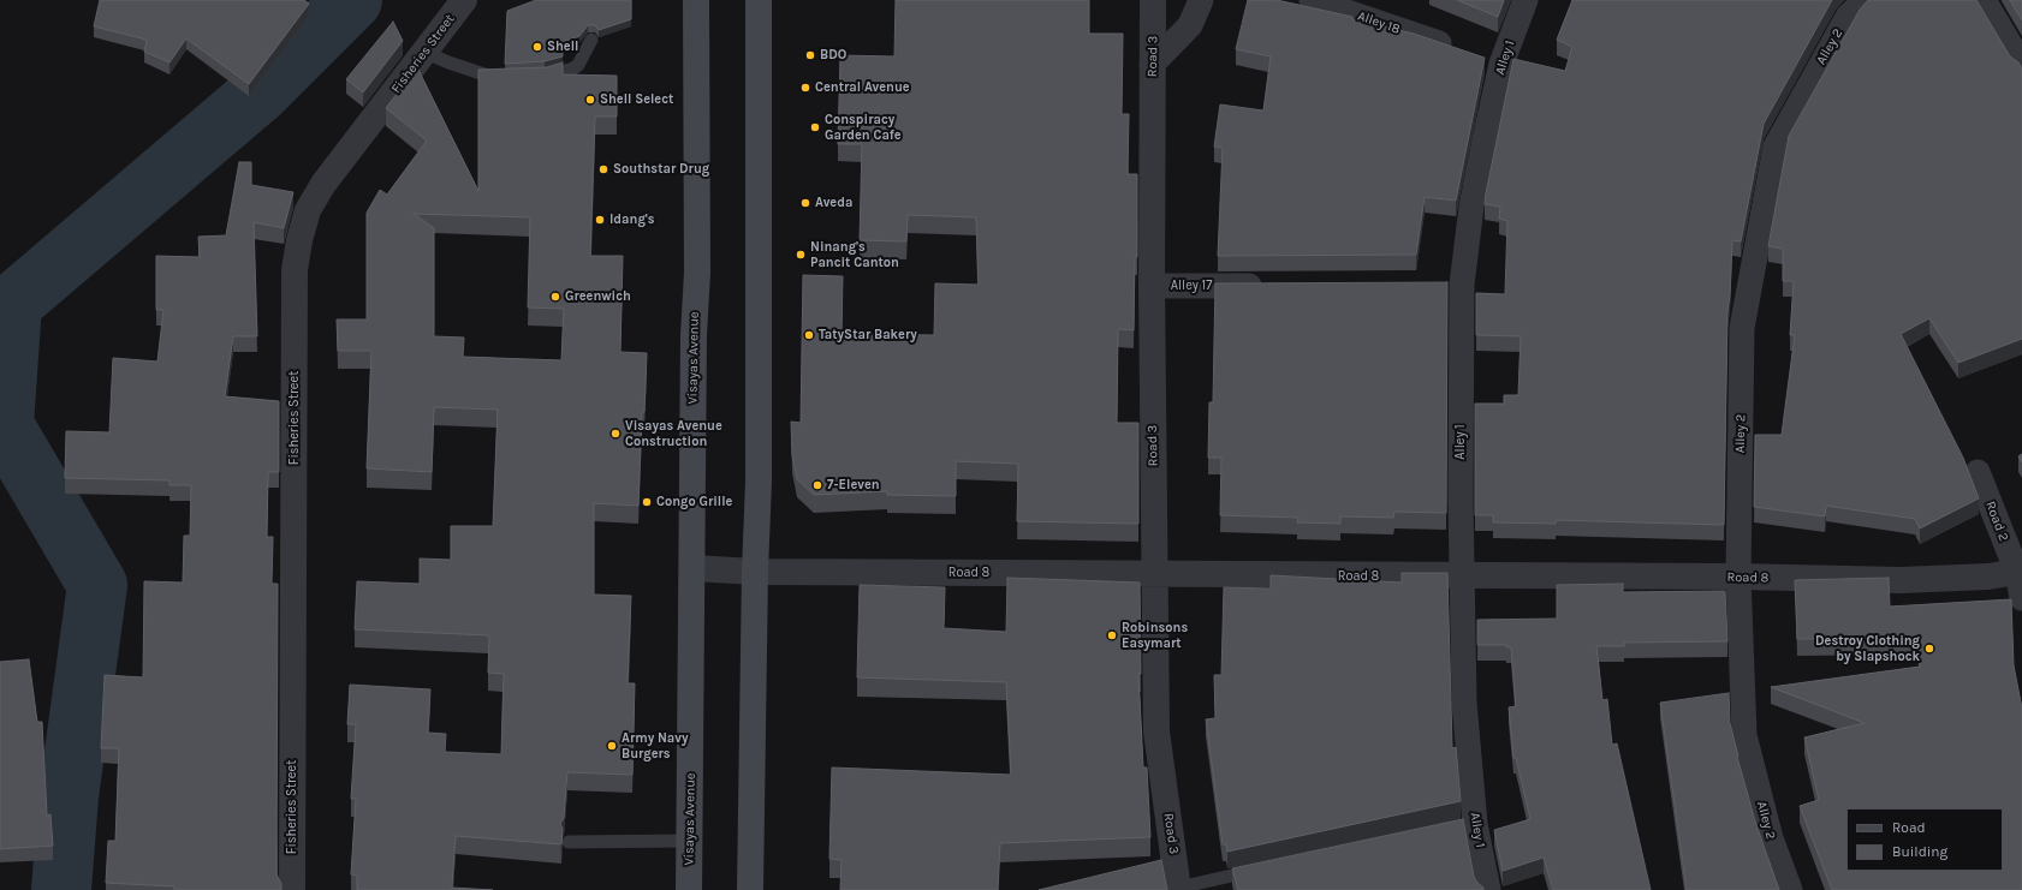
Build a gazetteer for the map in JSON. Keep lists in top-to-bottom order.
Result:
{
  "streets": {
    "main road": ["Visayas Avenue"],
    "street": [
      "Alley 18",
      "Alley 2",
      "Fisheries Street",
      "Road 3",
      "Alley 1",
      "Alley 17",
      "Road 2",
      "Road 8"
    ]
  },
  "crossings": [
    ["Alley 18", "Alley 1"],
    ["Alley 2", "Road 8"],
    ["Road 3", "Alley 17"],
    ["Road 3", "Road 8"],
    ["Alley 1", "Road 8"],
    ["Visayas Avenue", "Road 8"],
    ["Road 2", "Road 8"]
  ],
  "places": [
    "Shell",
    "BDO",
    "Central Avenue",
    "Shell Select",
    "Conspiracy Garden Cafe",
    "Southstar Drug",
    "Aveda",
    "Idang's",
    "Ninang's Pancit Canton",
    "Greenwich",
    "TatyStar Bakery",
    "Visayas Avenue Construction",
    "7-Eleven",
    "Congo Grille",
    "Robinsons Easymart",
    "Destroy Clothing by Slapshock",
    "Army Navy Burgers"
  ],
  "legend": ["Road", "Building"]
}
